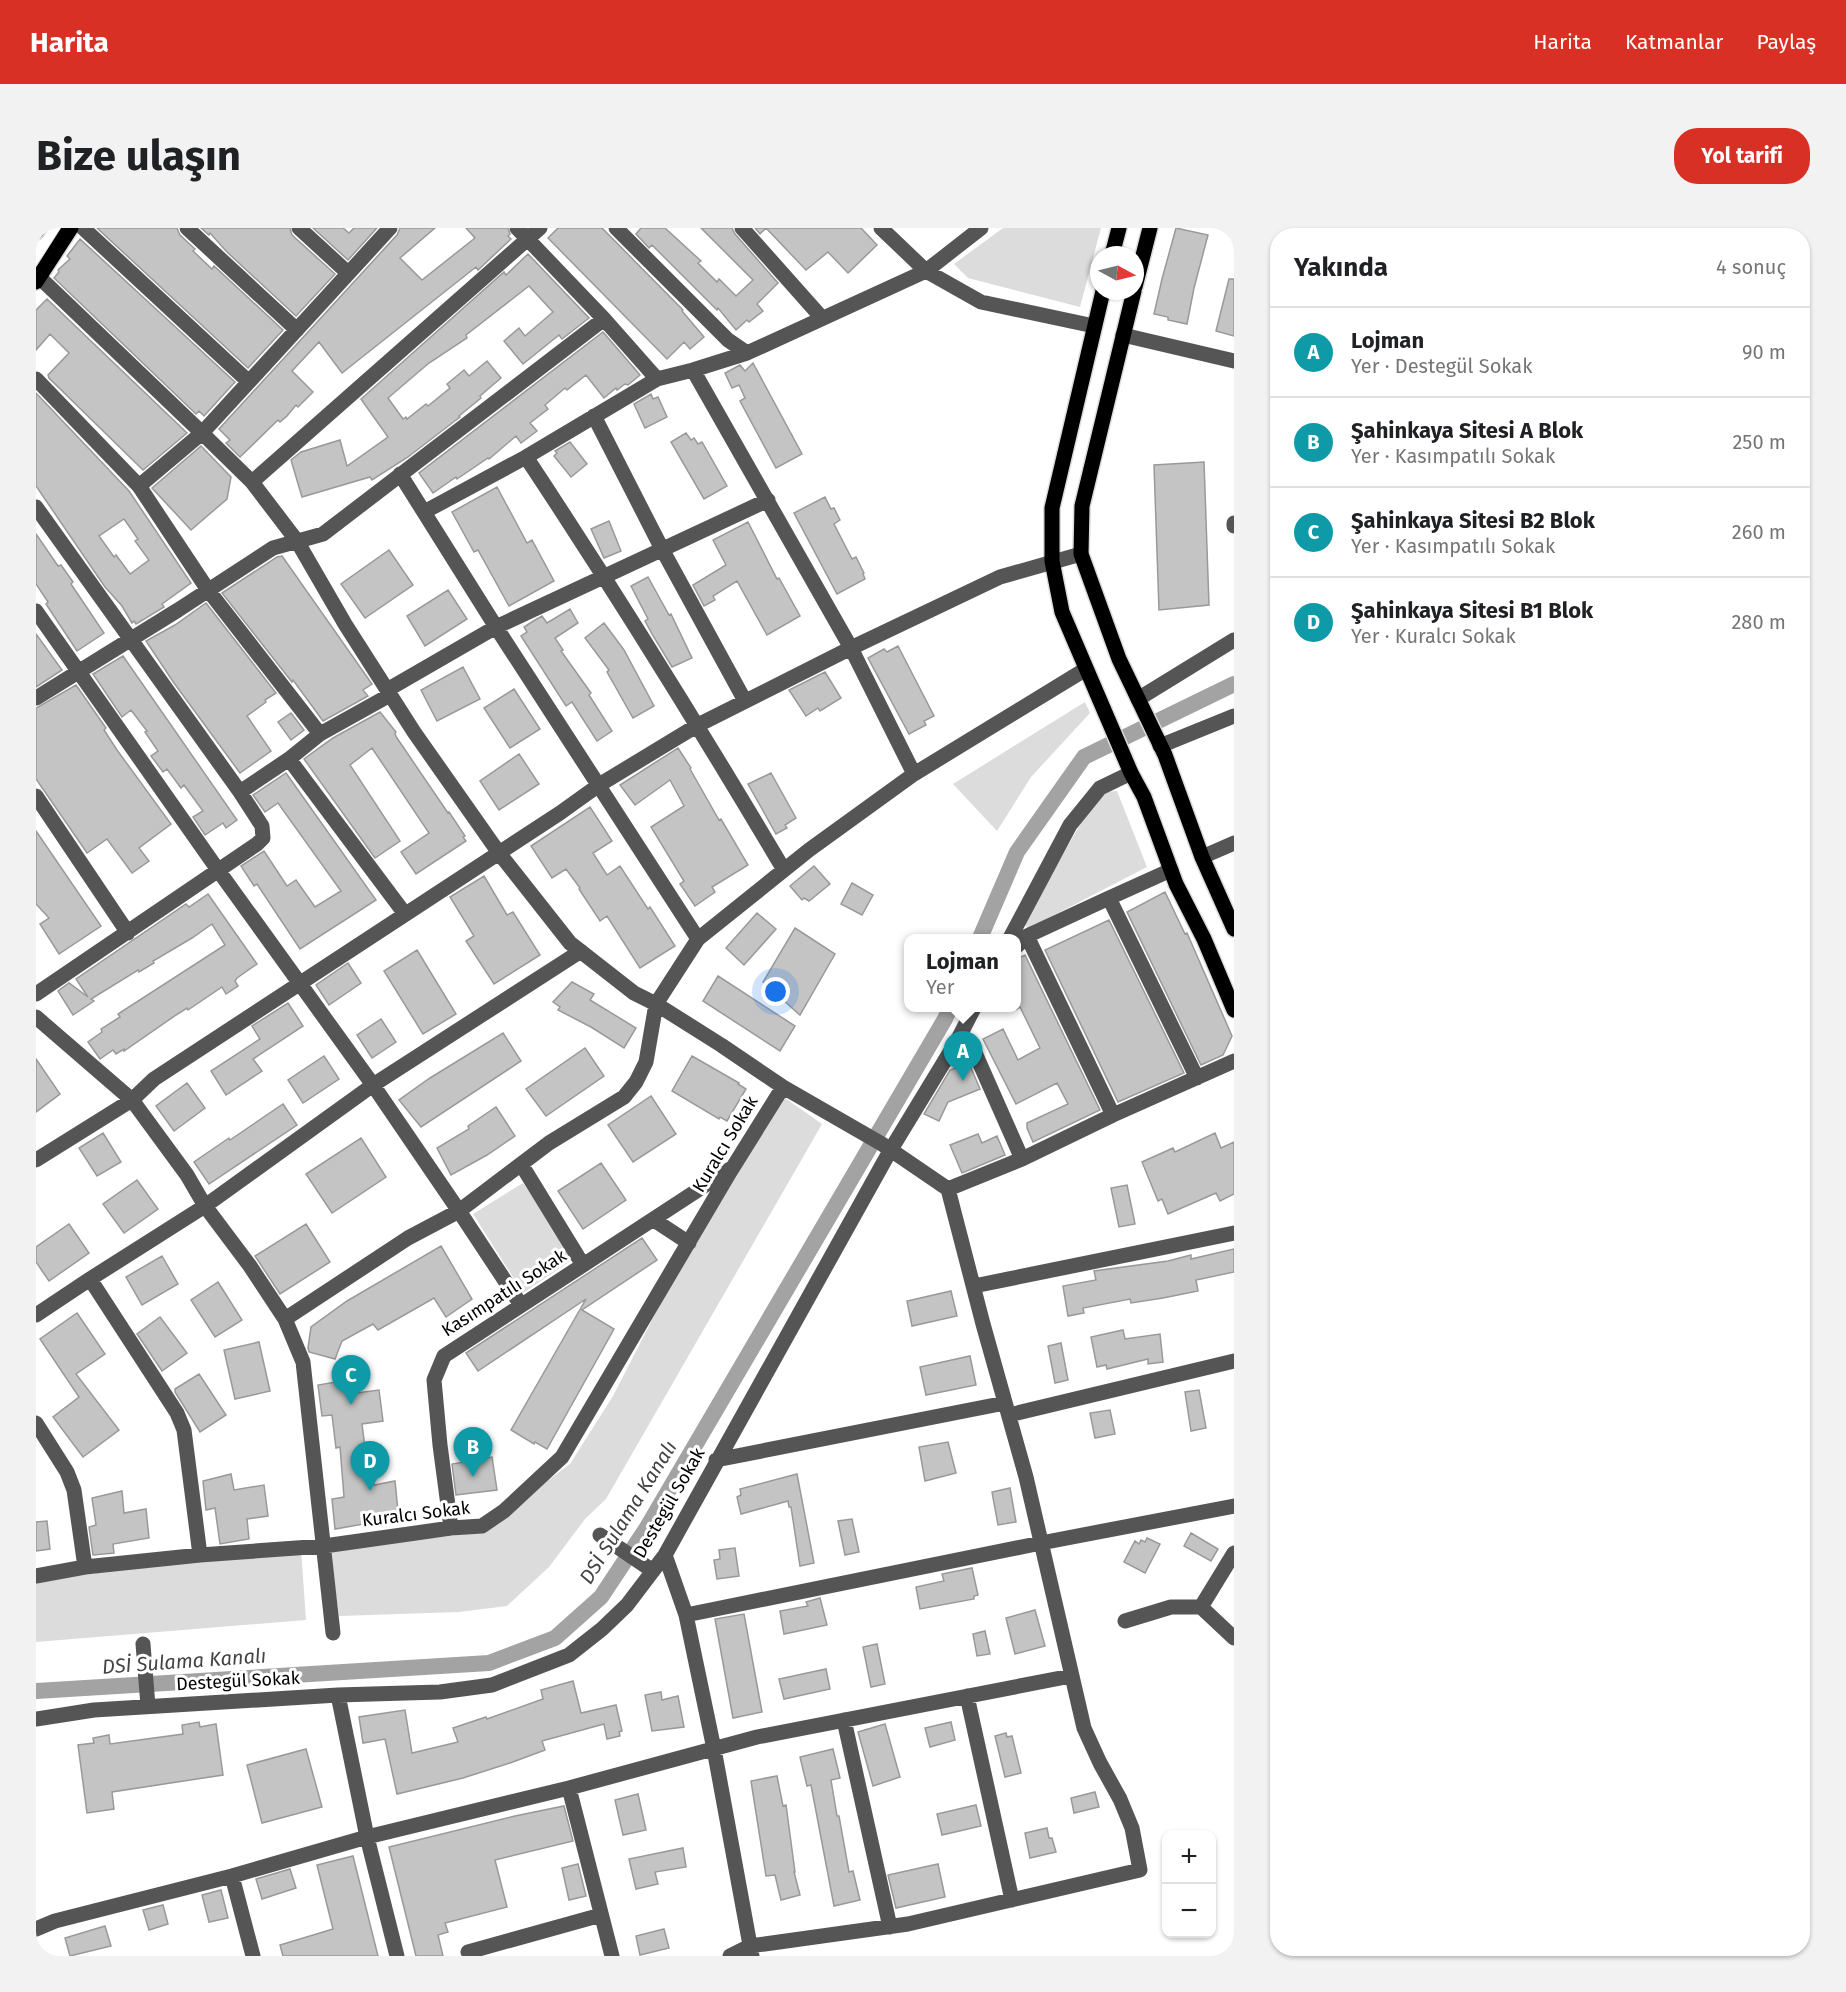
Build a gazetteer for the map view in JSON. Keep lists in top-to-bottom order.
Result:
{
  "streets": {
    "street": ["Kuralcı Sokak", "Kasımpatılı Sokak", "Destegül Sokak"]
  },
  "crossings": [
    ["Kuralcı Sokak", "Kasımpatılı Sokak"]
  ],
  "water": ["DSİ Sulama Kanalı"],
  "north": "right",
  "page": {
    "header": "Harita",
    "nav": ["Harita", "Katmanlar", "Paylaş"],
    "buttons": "Yol tarifi",
    "title": "Bize ulaşın",
    "heading": ["Yakında", "4 sonuç"],
    "list": [
      {
        "mark": "A",
        "name": "Lojman",
        "note": "Yer · Destegül Sokak",
        "value": "90 m"
      },
      {
        "mark": "B",
        "name": "Şahinkaya Sitesi A Blok",
        "note": "Yer · Kasımpatılı Sokak",
        "value": "250 m"
      },
      {
        "mark": "C",
        "name": "Şahinkaya Sitesi B2 Blok",
        "note": "Yer · Kasımpatılı Sokak",
        "value": "260 m"
      },
      {
        "mark": "D",
        "name": "Şahinkaya Sitesi B1 Blok",
        "note": "Yer · Kuralcı Sokak",
        "value": "280 m"
      }
    ],
    "popup": ["Lojman", "Yer"],
    "pins": [
      "A",
      "C",
      "B",
      "D"
    ],
    "map_buttons": ["+", "−"]
  }
}
